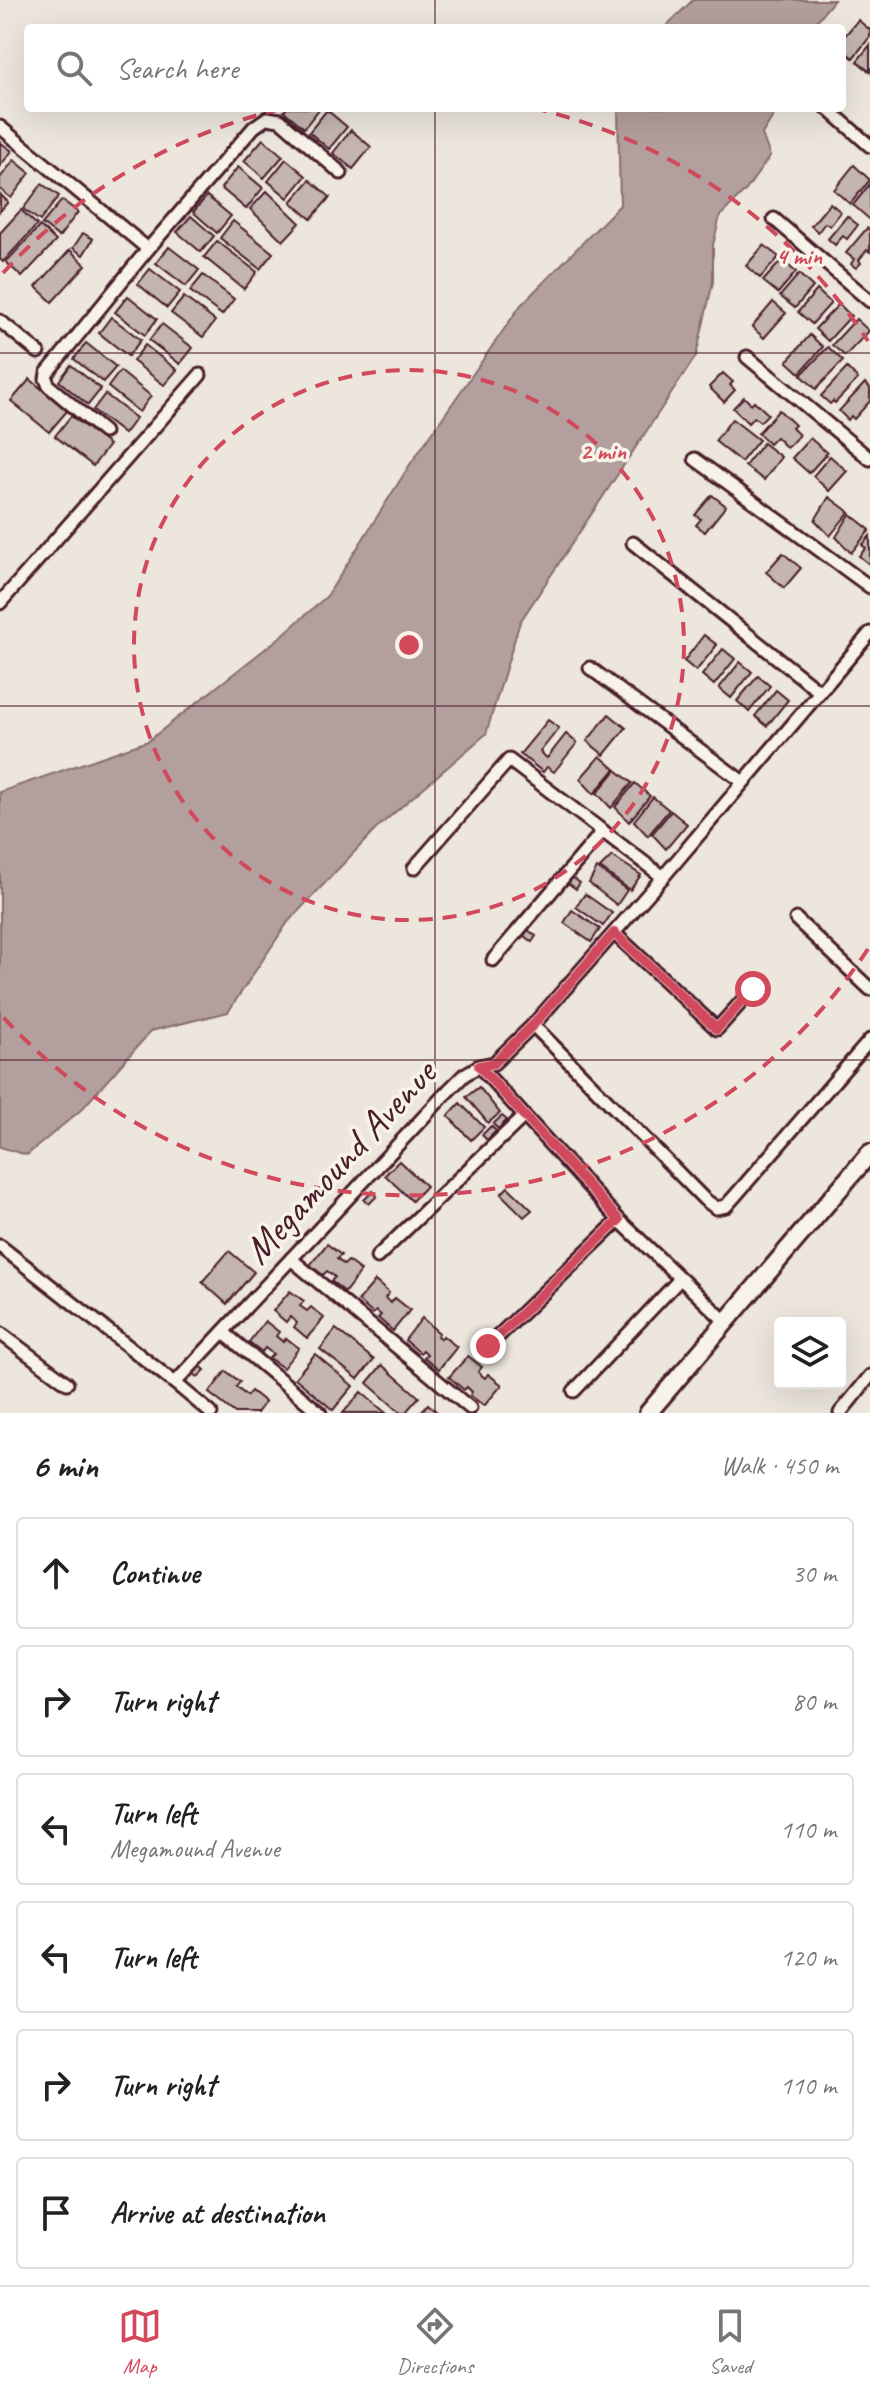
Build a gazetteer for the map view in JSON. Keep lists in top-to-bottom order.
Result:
{
  "streets": {
    "street": ["Megamound Avenue"]
  },
  "page": {
    "search": "Search here",
    "heading": ["6 min", "Walk · 450 m"],
    "list": [
      ["Continue", "30 m"],
      ["Turn right", "80 m"],
      ["Turn left", "Megamound Avenue", "110 m"],
      ["Turn left", "120 m"],
      ["Turn right", "110 m"],
      "Arrive at destination"
    ],
    "nav": ["Map", "Directions", "Saved"]
  },
  "rings": ["4 min", "2 min"]
}
